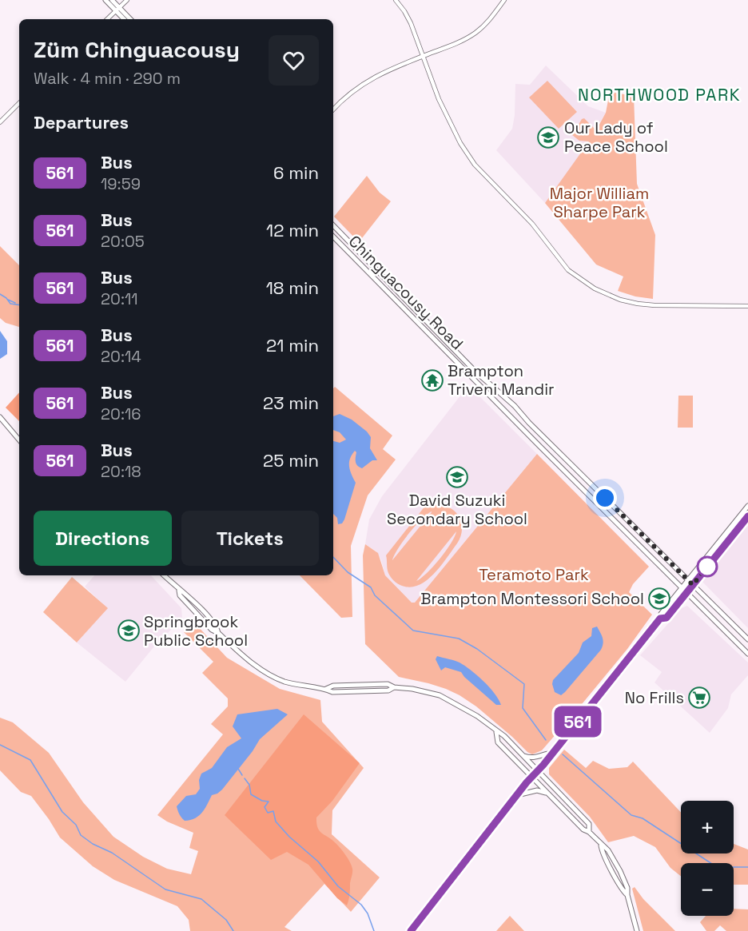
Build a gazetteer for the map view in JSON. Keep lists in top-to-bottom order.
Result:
{
  "streets": {
    "main road": ["Chinguacousy Road"]
  },
  "districts": ["NORTHWOOD PARK"],
  "parks": ["Major William Sharpe Park", "Teramoto Park"],
  "places": {
    "school or university": [
      "Our Lady of Peace School",
      "David Suzuki Secondary School",
      "Brampton Montessori School",
      "Springbrook Public School"
    ],
    "temple": ["Brampton Triveni Mandir"],
    "supermarket": ["No Frills"]
  },
  "lines": ["bus line 561"],
  "page": {
    "on_map": "561",
    "heading": [
      ["Züm Chinguacousy", "Walk · 4 min · 290 m"],
      "Departures"
    ],
    "list": [
      {
        "mark": "561",
        "name": "Bus",
        "note": "19:59",
        "value": "6 min"
      },
      {
        "mark": "561",
        "name": "Bus",
        "note": "20:05",
        "value": "12 min"
      },
      {
        "mark": "561",
        "name": "Bus",
        "note": "20:11",
        "value": "18 min"
      },
      {
        "mark": "561",
        "name": "Bus",
        "note": "20:14",
        "value": "21 min"
      },
      {
        "mark": "561",
        "name": "Bus",
        "note": "20:16",
        "value": "23 min"
      },
      {
        "mark": "561",
        "name": "Bus",
        "note": "20:18",
        "value": "25 min"
      }
    ],
    "buttons": ["Directions", "Tickets"],
    "map_buttons": ["+", "−"]
  }
}
